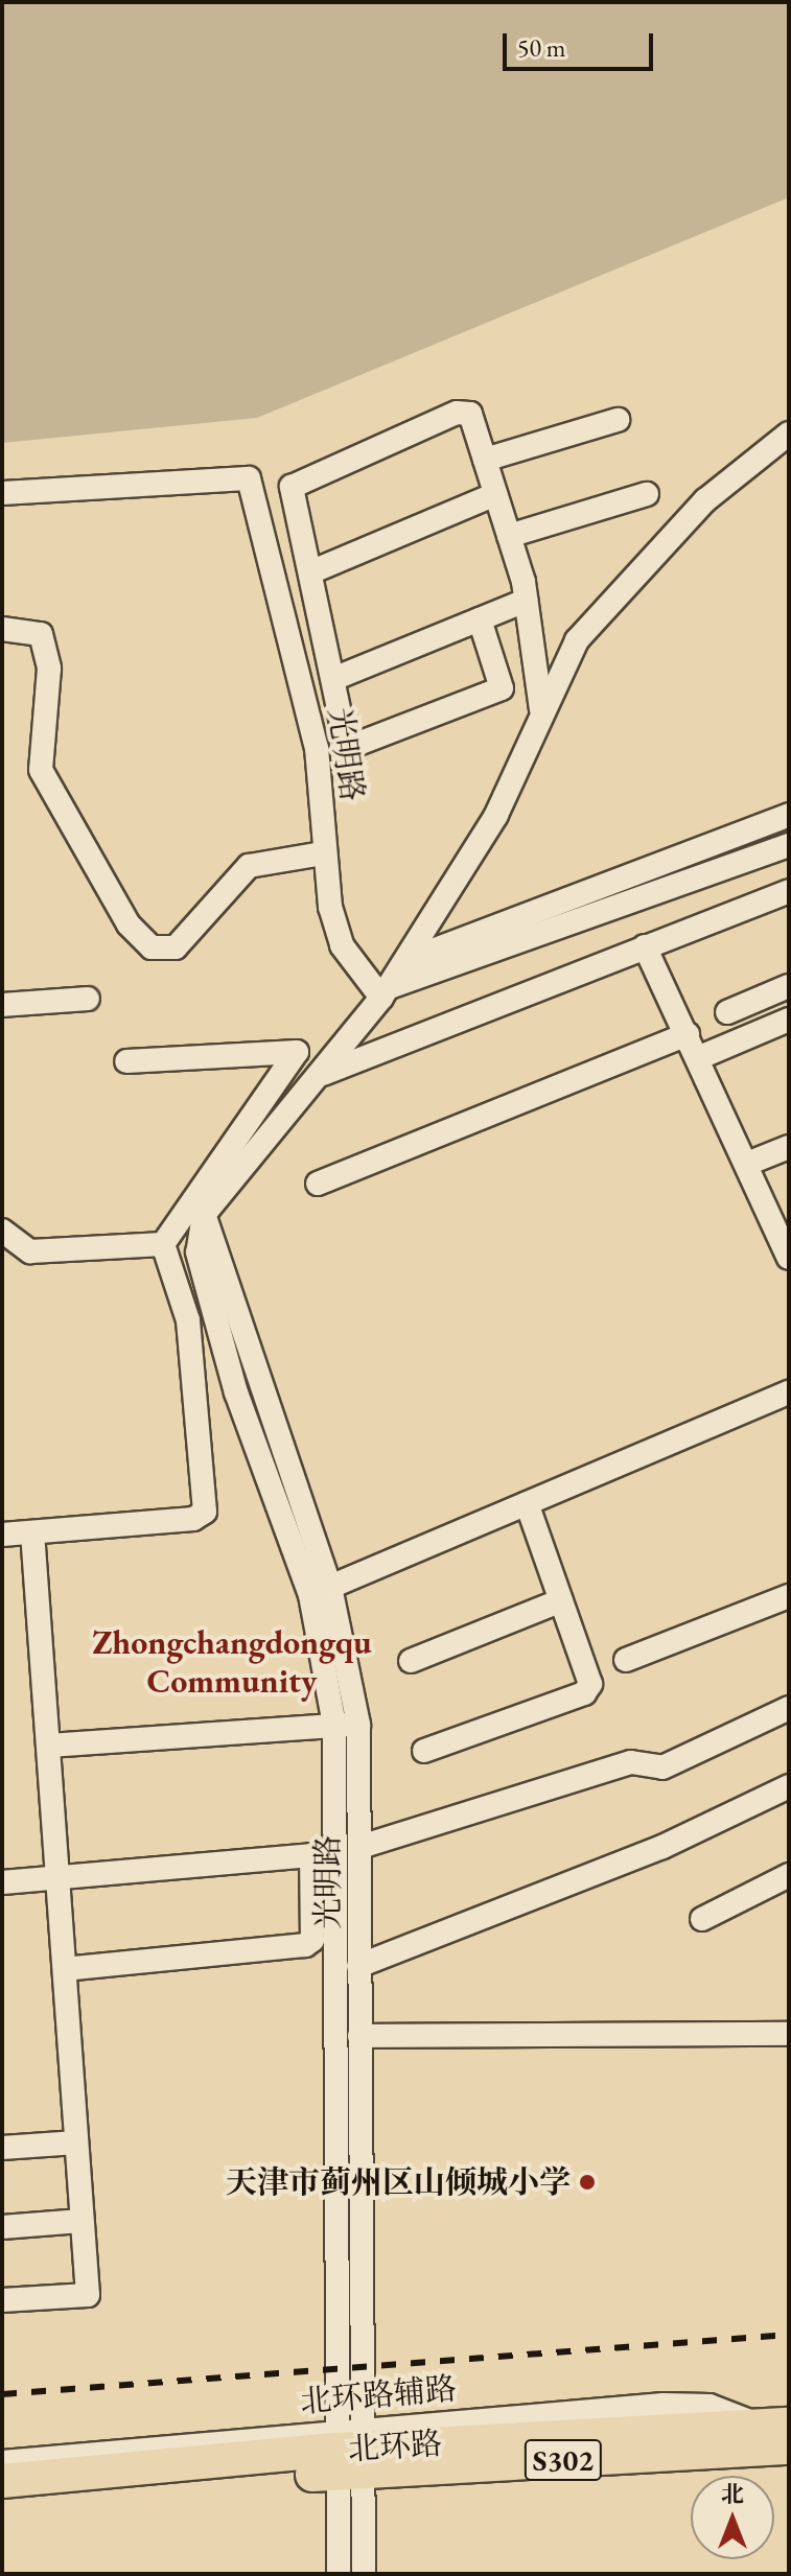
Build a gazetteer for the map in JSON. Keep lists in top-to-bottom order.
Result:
{
  "streets": {
    "highway": ["北环路", "S302"],
    "street": ["光明路", "北环路辅路"]
  },
  "crossings": [
    ["光明路", "北环路辅路"],
    ["光明路", "北环路"],
    ["北环路辅路", "北环路"]
  ],
  "districts": ["Zhongchangdongqu Community"],
  "places": ["天津市蓟州区山倾城小学"],
  "scale_bar": "50 m",
  "north": "top"
}
